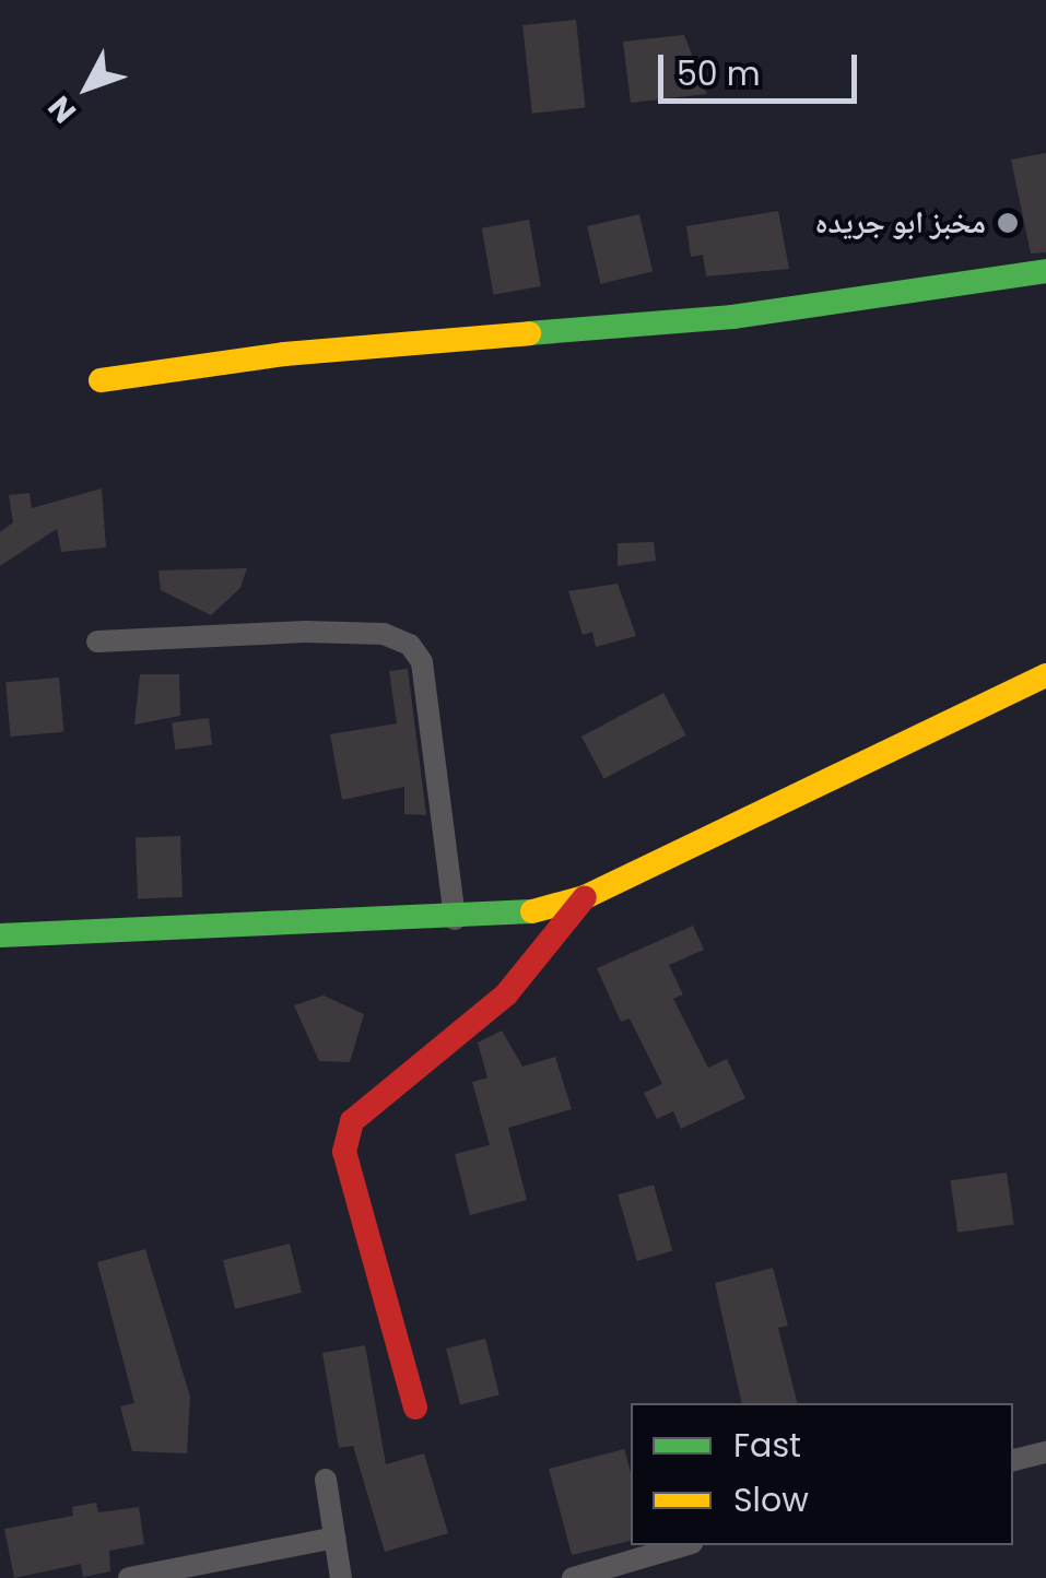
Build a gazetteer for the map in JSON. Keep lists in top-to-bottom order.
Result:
{
  "places": ["مخبز ابو جريده"],
  "legend": ["Fast", "Slow"],
  "scale_bar": "50 m",
  "north": "bottom left"
}
